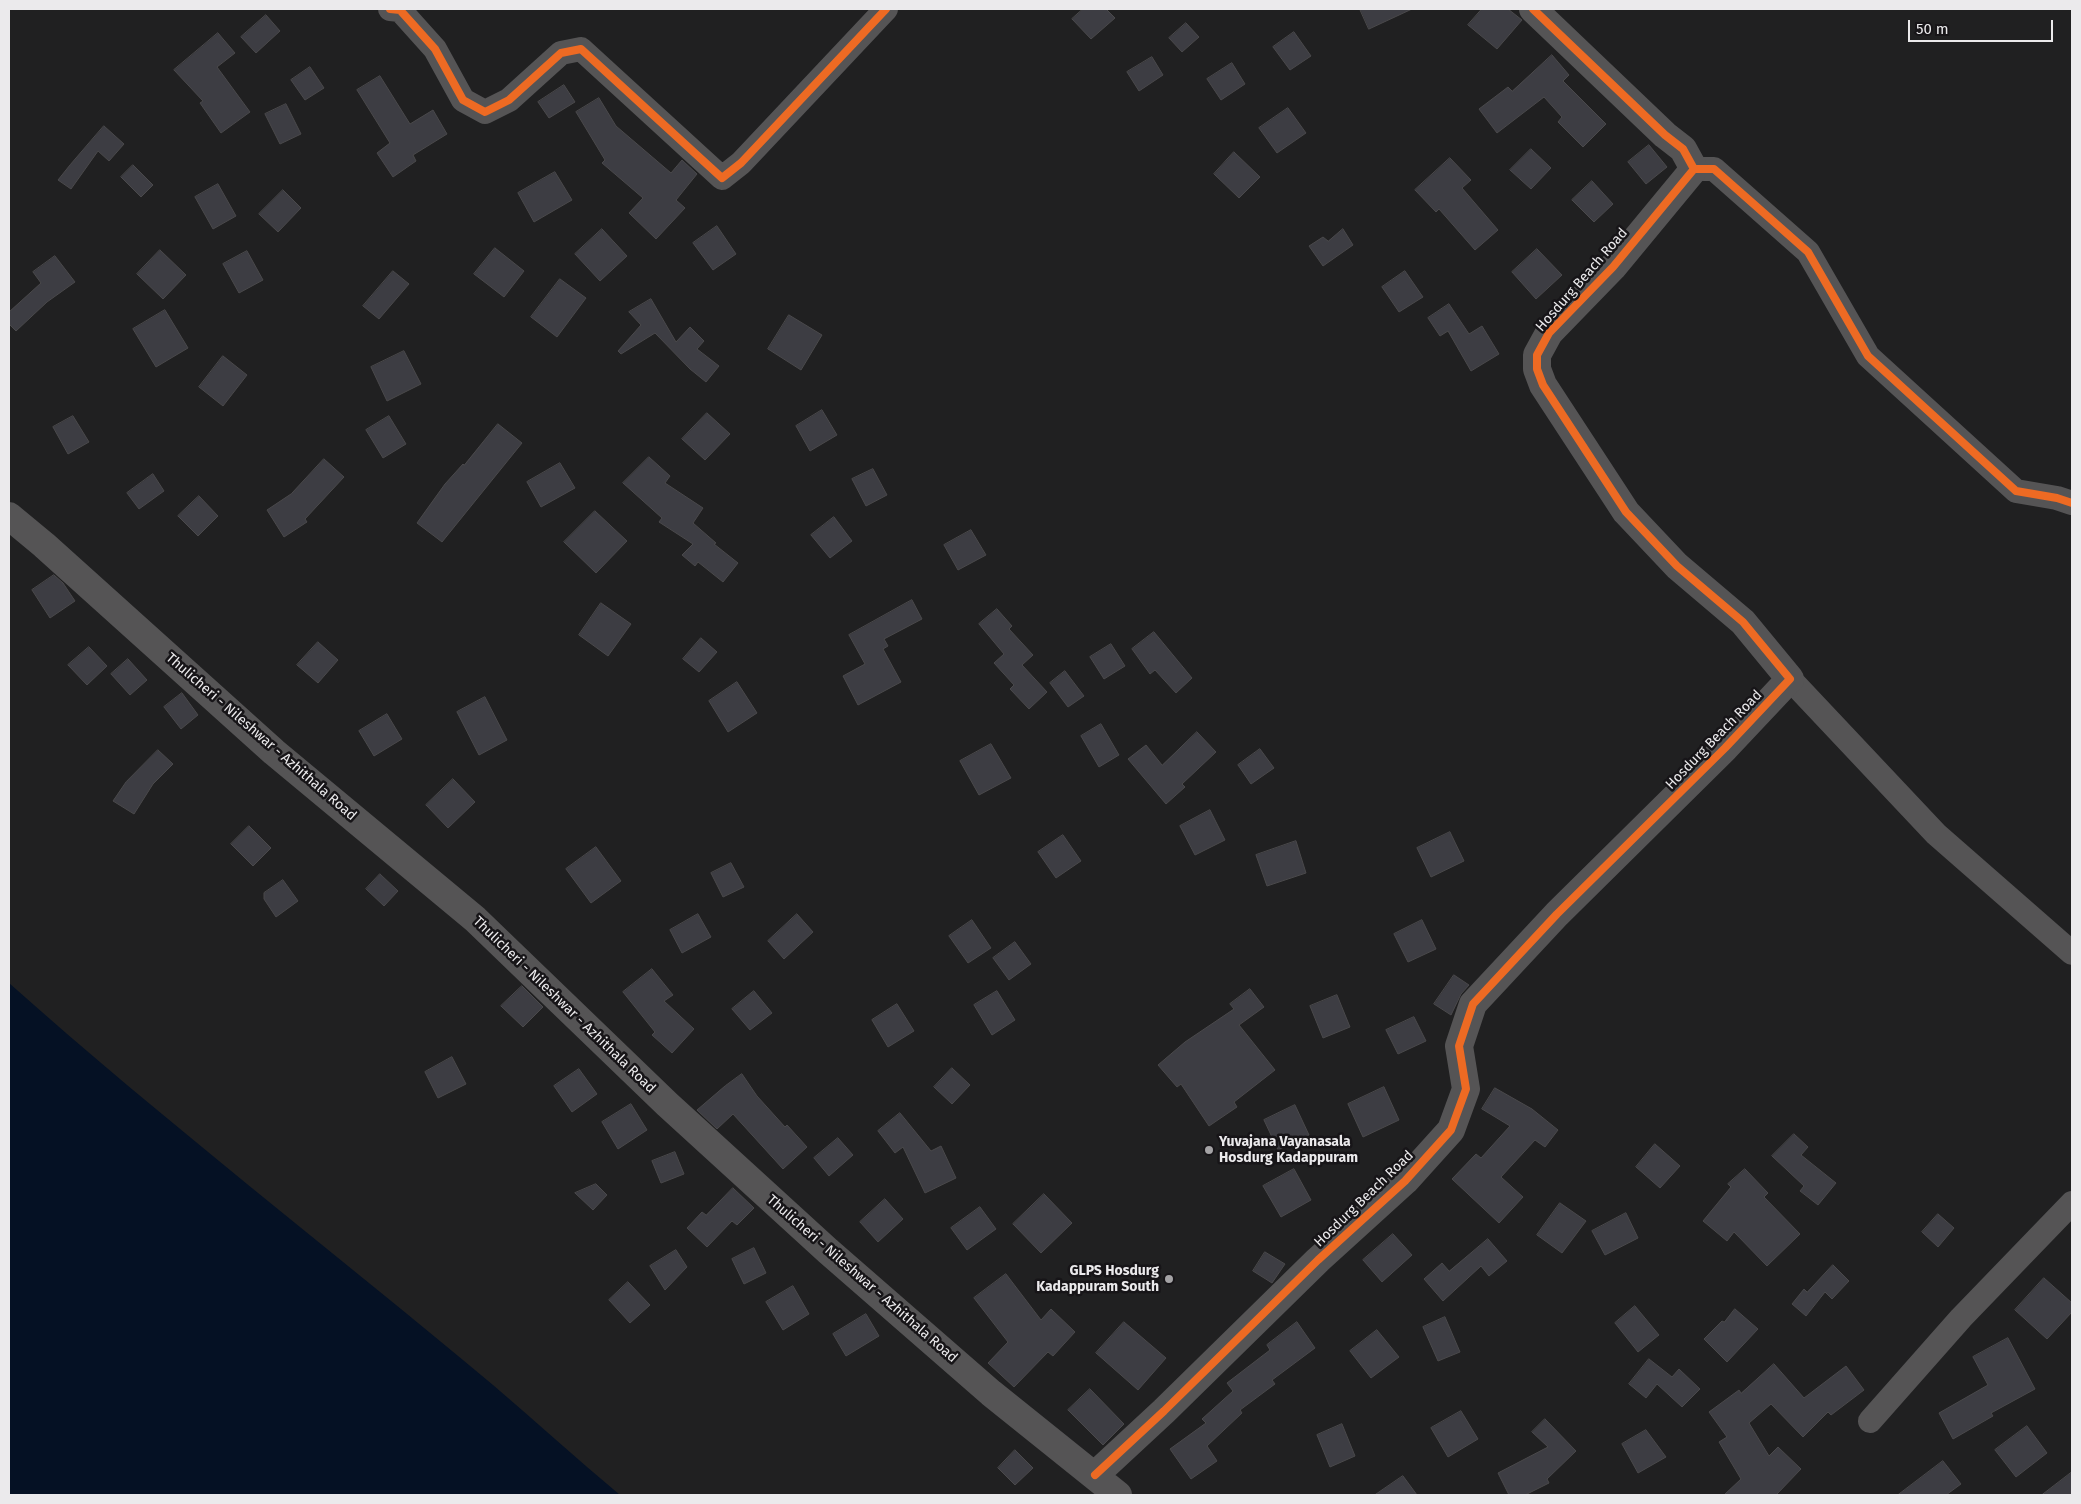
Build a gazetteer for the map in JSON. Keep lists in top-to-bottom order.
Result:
{
  "streets": {
    "street": ["Hosdurg Beach Road", "Thulicheri - Nileshwar - Azhithala Road"]
  },
  "crossings": [
    ["Hosdurg Beach Road", "Thulicheri - Nileshwar - Azhithala Road"]
  ],
  "places": ["Yuvajana Vayanasala Hosdurg Kadappuram", "GLPS Hosdurg Kadappuram South"],
  "scale_bar": "50 m"
}
